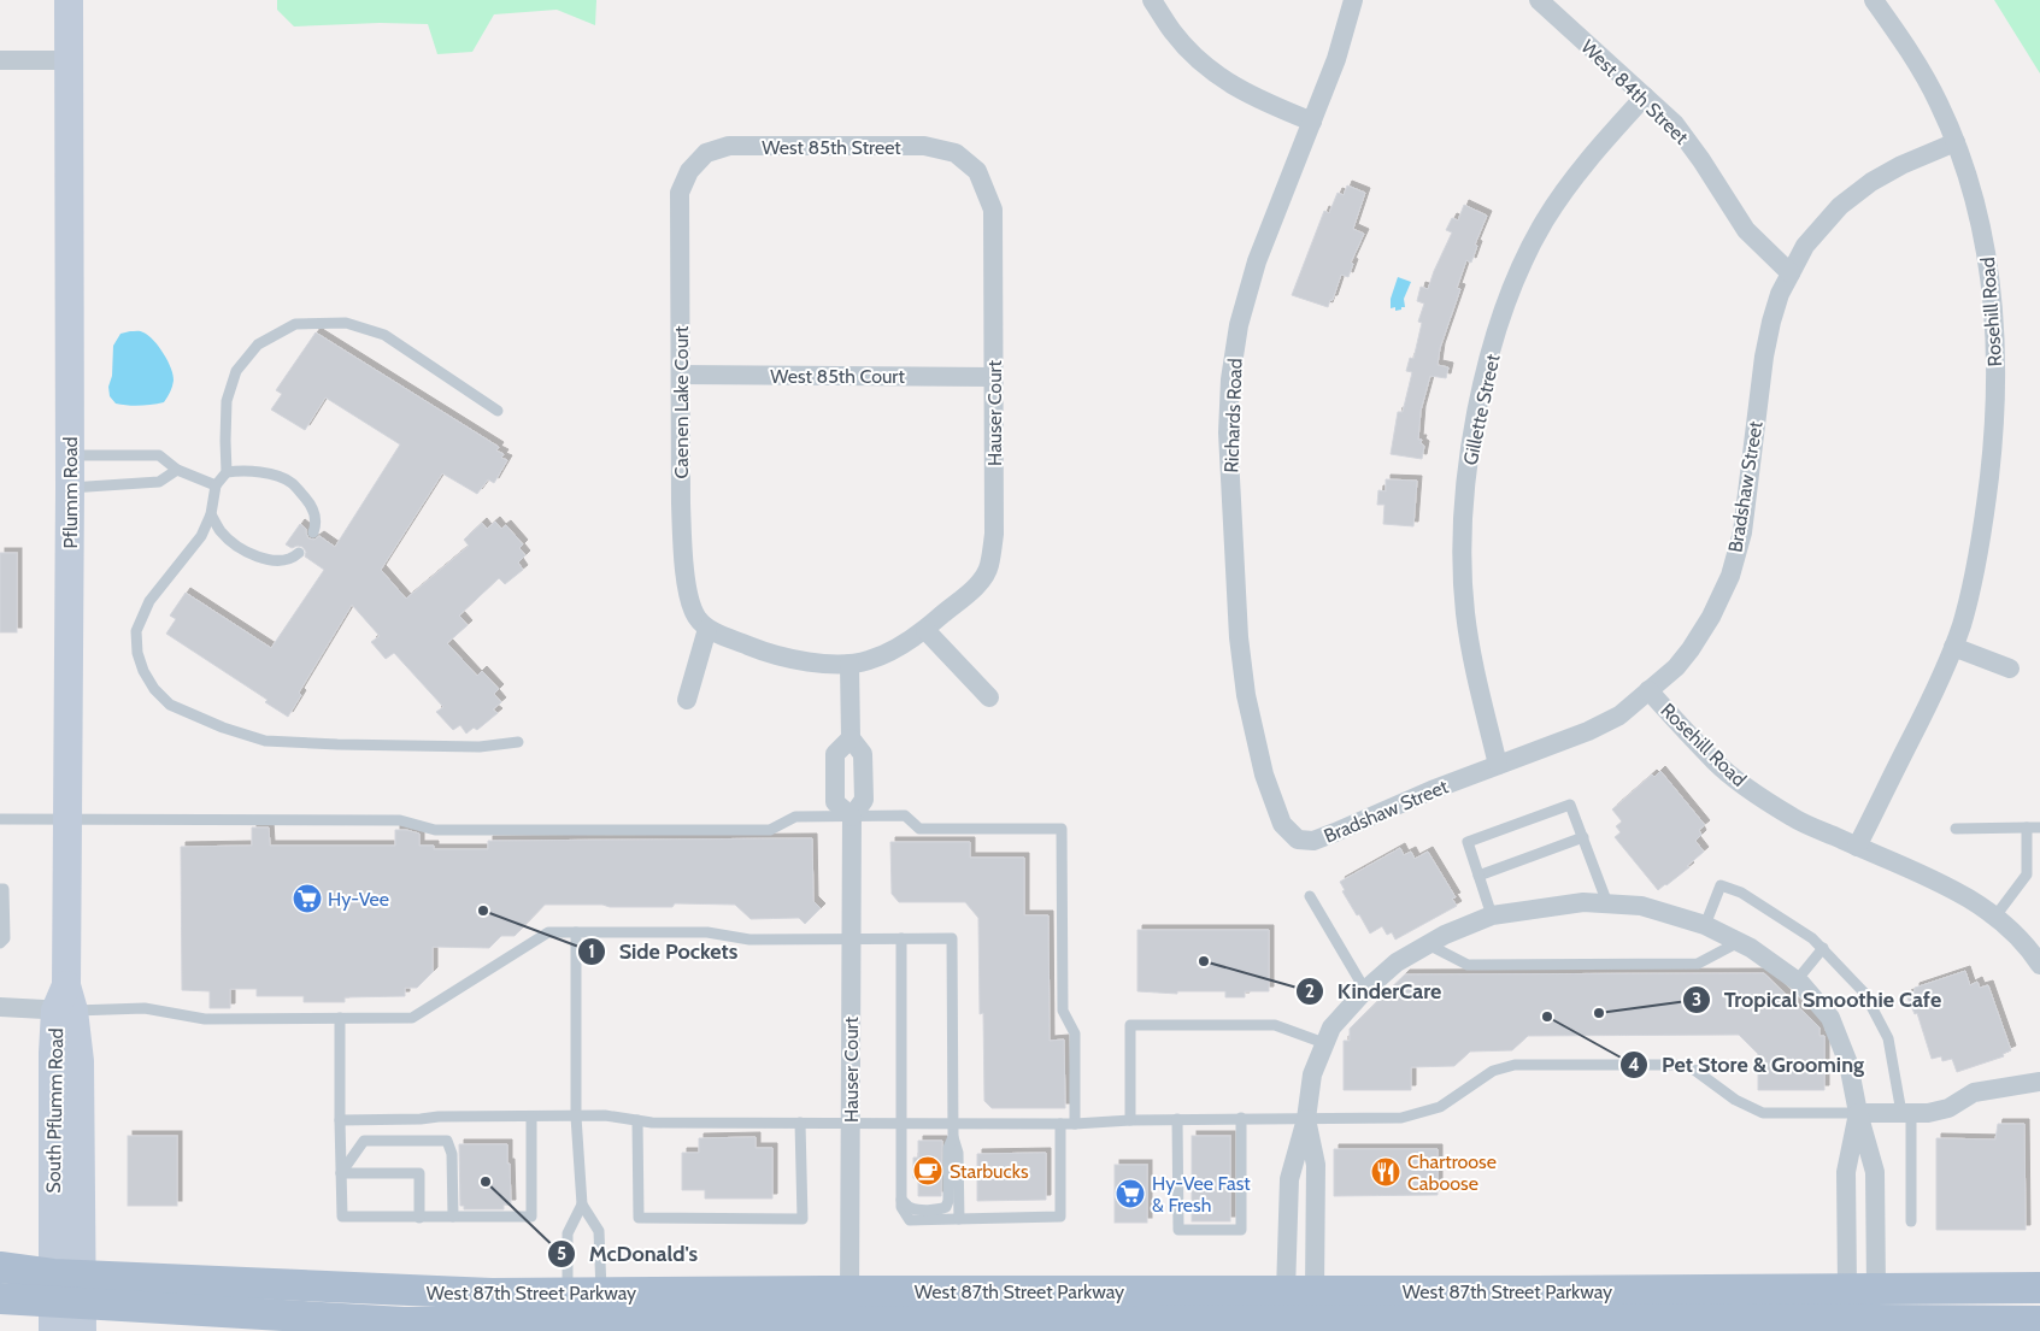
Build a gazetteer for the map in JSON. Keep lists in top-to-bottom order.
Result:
{
  "streets": {
    "main road": ["Pflumm Road", "South Pflumm Road", "West 87th Street Parkway"],
    "street": [
      "West 84th Street",
      "West 85th Street",
      "Rosehill Road",
      "West 85th Court",
      "Caenen Lake Court",
      "Gillette Street",
      "Hauser Court",
      "Richards Road",
      "Bradshaw Street"
    ]
  },
  "crossings": [
    ["West 84th Street", "Gillette Street"],
    ["West 84th Street", "Bradshaw Street"],
    ["West 85th Street", "Caenen Lake Court"],
    ["West 85th Street", "Hauser Court"],
    ["Rosehill Road", "Bradshaw Street"],
    ["West 85th Court", "Caenen Lake Court"],
    ["West 85th Court", "Hauser Court"],
    ["Gillette Street", "Bradshaw Street"],
    ["Hauser Court", "West 87th Street Parkway"],
    ["Richards Road", "Bradshaw Street"],
    ["Pflumm Road", "South Pflumm Road"],
    ["South Pflumm Road", "West 87th Street Parkway"]
  ],
  "places": {
    "supermarket": ["Hy-Vee", "Hy-Vee Fast & Fresh"],
    "other": [
      "Side Pockets",
      "KinderCare",
      "Tropical Smoothie Cafe",
      "Pet Store & Grooming",
      "McDonald's"
    ],
    "cafe": ["Starbucks"],
    "restaurant": ["Chartroose Caboose"]
  }
}
